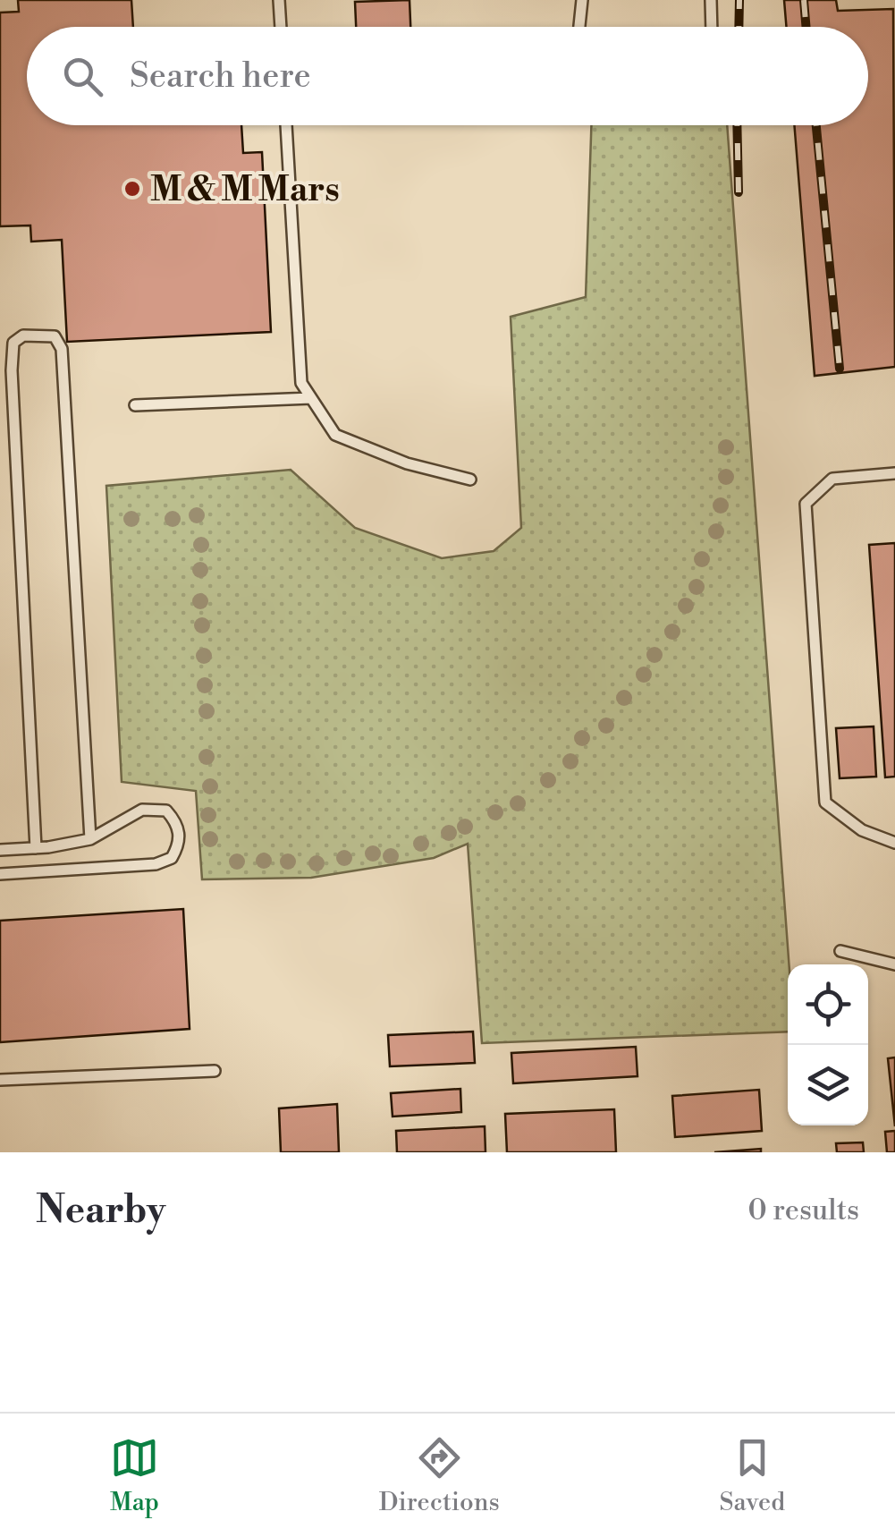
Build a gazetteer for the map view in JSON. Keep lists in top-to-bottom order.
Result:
{
  "places": ["M & M Mars"],
  "page": {
    "search": "Search here",
    "heading": ["Nearby", "0 results"],
    "nav": ["Map", "Directions", "Saved"]
  }
}
